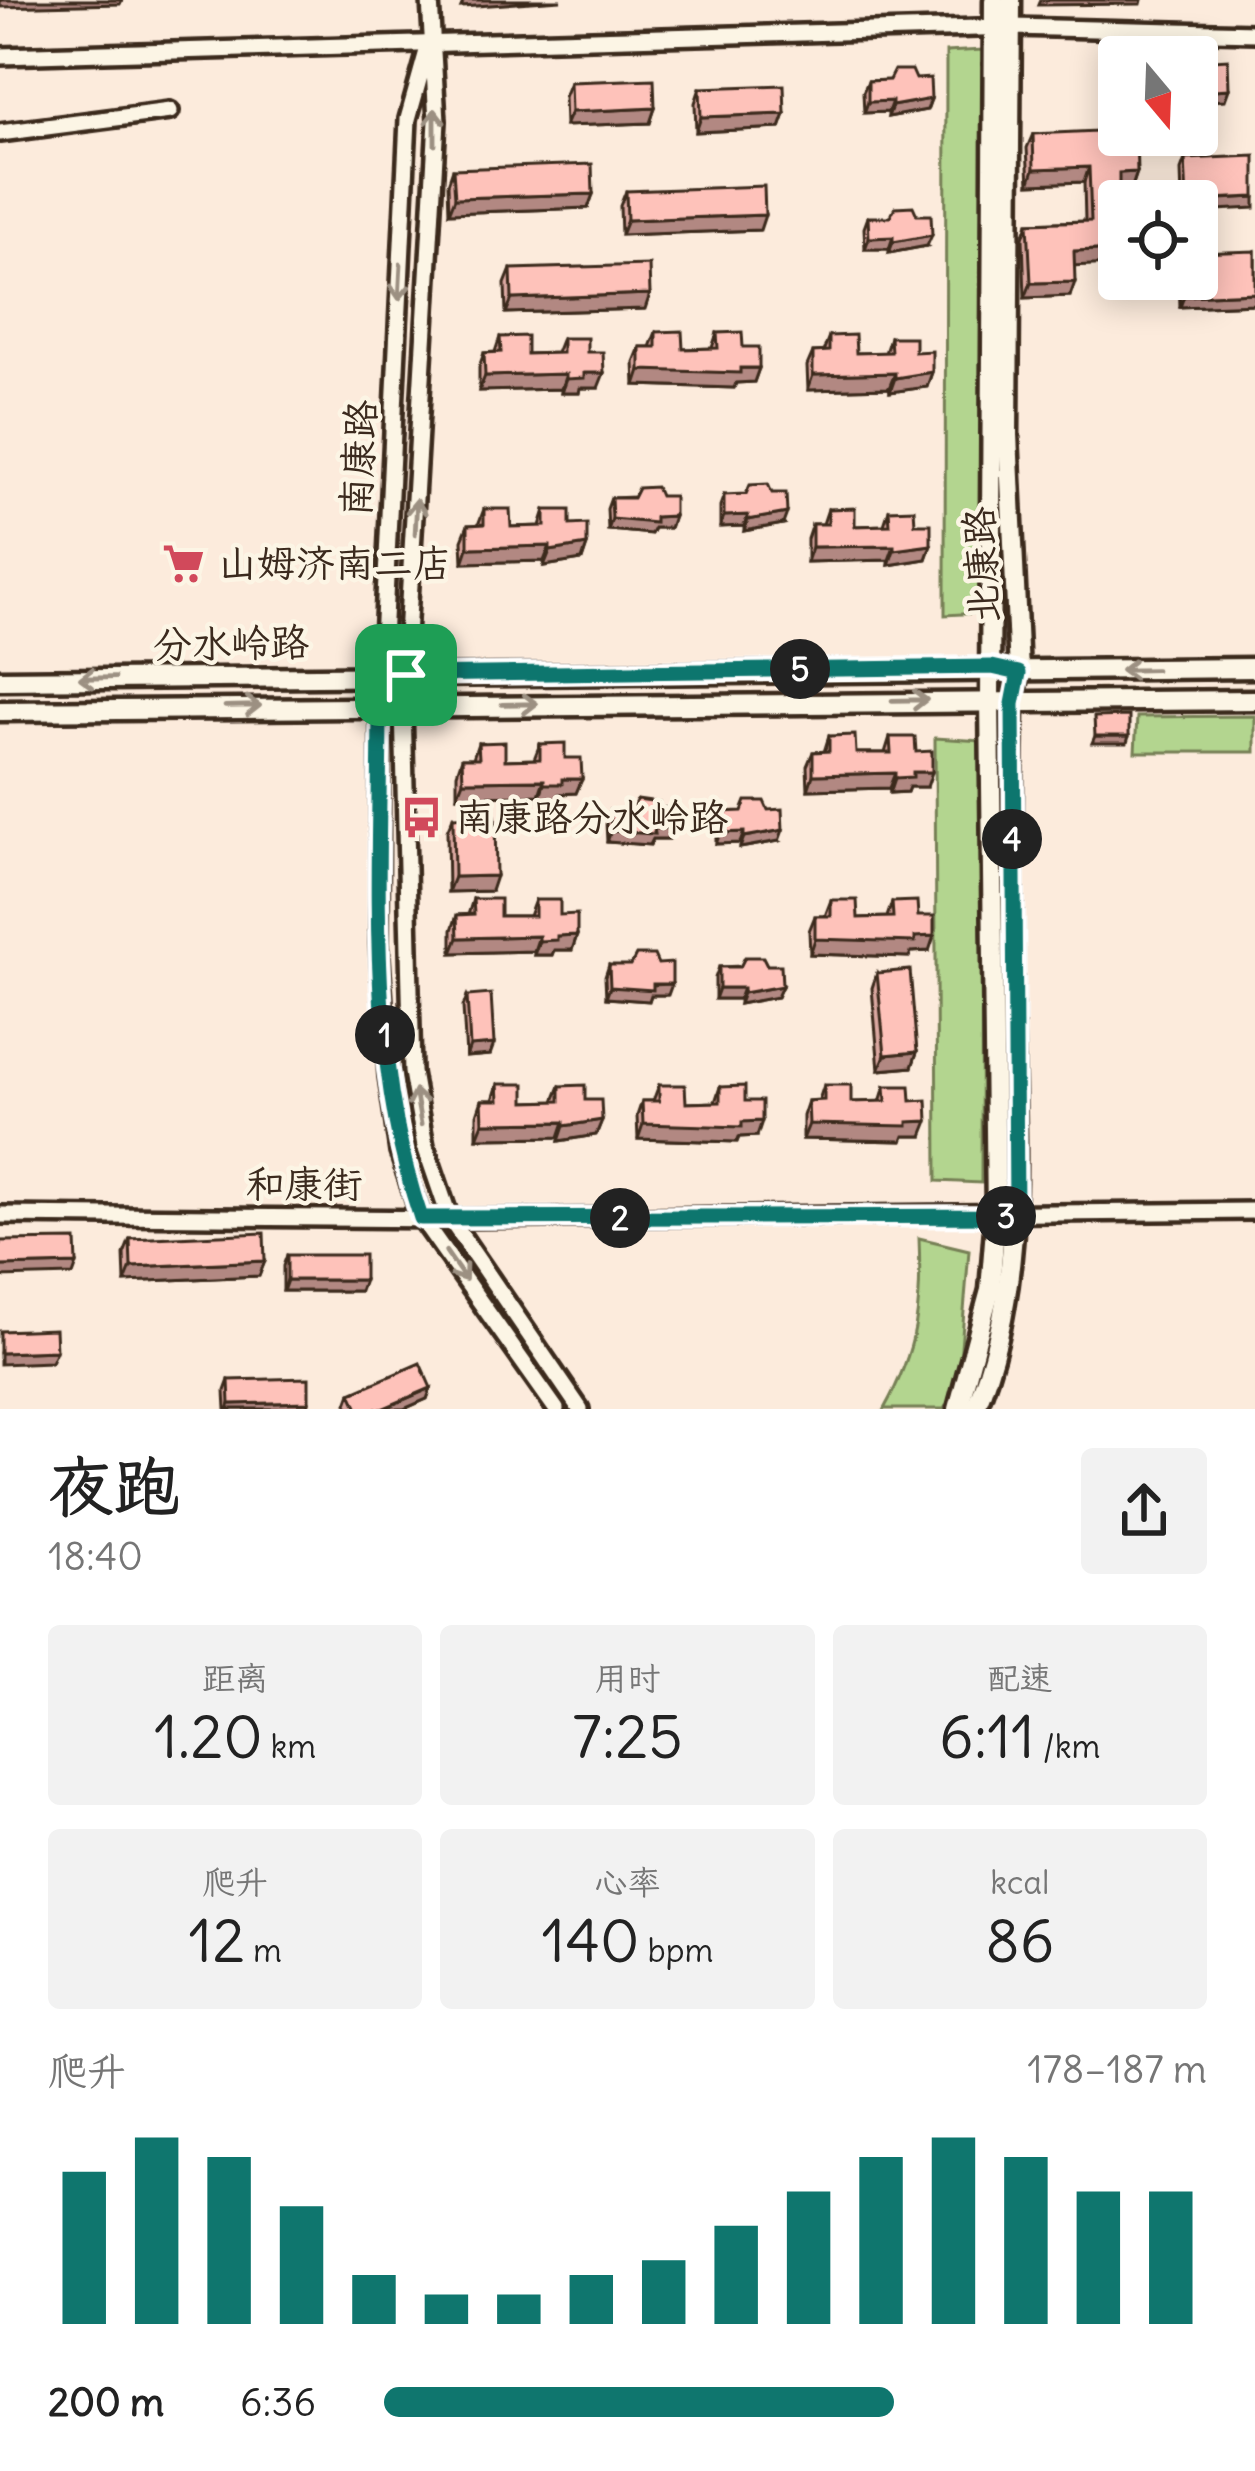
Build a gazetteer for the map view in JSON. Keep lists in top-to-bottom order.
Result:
{
  "streets": {
    "main road": ["北康路", "分水岭路"],
    "street": ["南康路", "和康街"]
  },
  "crossings": [
    ["南康路", "分水岭路"],
    ["南康路", "和康街"],
    ["北康路", "分水岭路"],
    ["北康路", "和康街"]
  ],
  "places": {
    "supermarket": ["山姆济南二店"],
    "bus stop": ["南康路分水岭路"]
  },
  "north": "bottom",
  "page": {
    "pins": [
      "5",
      "4",
      "1",
      "3",
      "2"
    ],
    "heading": ["夜跑", "18:40"],
    "stats": [
      ["距离", "1.20 km"],
      ["用时", "7:25"],
      ["配速", "6:11 /km"],
      ["爬升", "12 m"],
      ["心率", "140 bpm"],
      ["kcal", "86"]
    ],
    "chart": ["爬升", "178–187 m"],
    "list": [
      {
        "name": "200 m",
        "note": "6:36"
      }
    ]
  }
}
